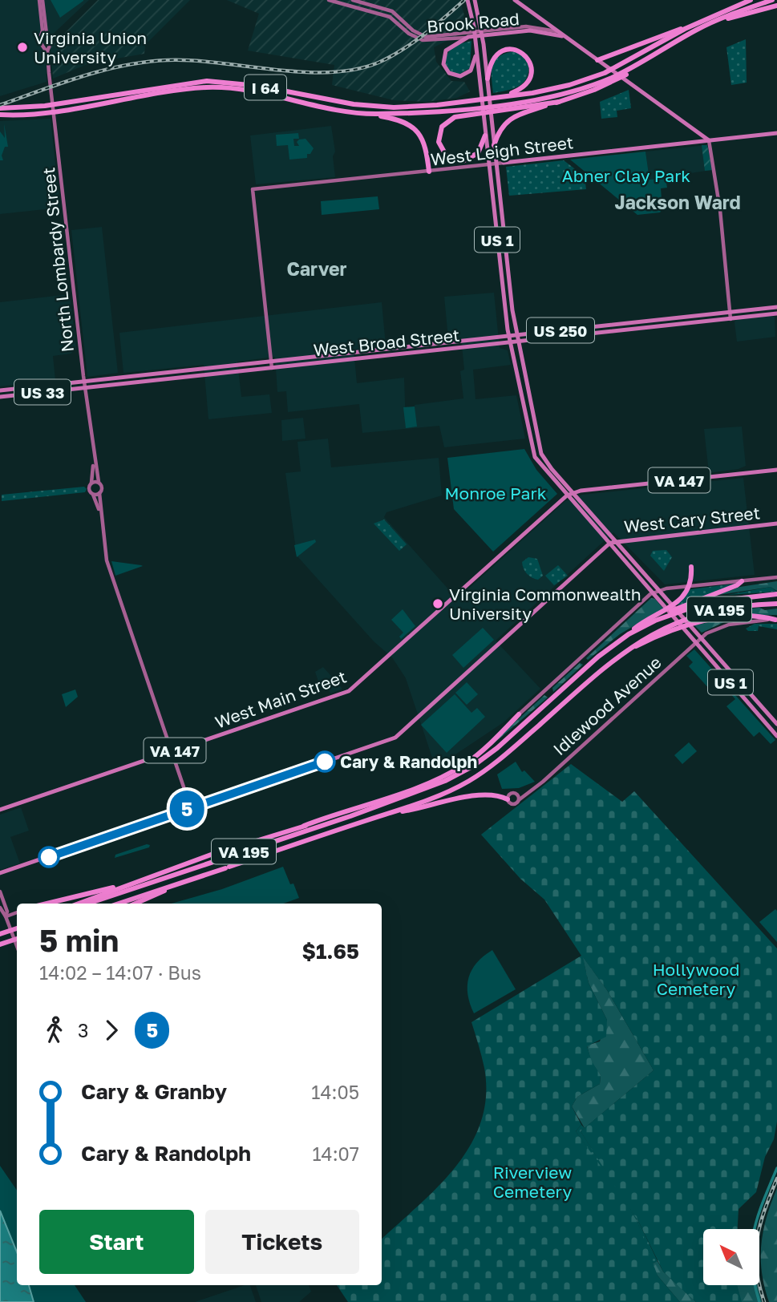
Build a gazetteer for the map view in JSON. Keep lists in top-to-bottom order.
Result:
{
  "streets": {
    "highway": ["I 64", "VA 195"],
    "main road": [
      "Brook Road",
      "West Leigh Street",
      "US 1",
      "North Lombardy Street",
      "US 250",
      "West Broad Street",
      "US 33",
      "VA 147",
      "West Cary Street",
      "West Main Street",
      "Idlewood Avenue"
    ]
  },
  "crossings": [
    ["West Leigh Street", "US 1"],
    ["West Leigh Street", "West Broad Street"],
    ["US 1", "West Broad Street"],
    ["US 1", "West Cary Street"],
    ["US 1", "West Main Street"],
    ["US 1", "Idlewood Avenue"],
    ["North Lombardy Street", "West Broad Street"]
  ],
  "districts": ["Jackson Ward", "Carver"],
  "parks": [
    "Abner Clay Park",
    "Monroe Park",
    "Hollywood Cemetery",
    "Riverview Cemetery"
  ],
  "places": ["Virginia Union University", "Virginia Commonwealth University", "Cary & Randolph"],
  "lines": ["bus line 5"],
  "north": "top left",
  "page": {
    "on_map": "5",
    "heading": ["5 min", "14:02 – 14:07 · Bus", "$1.65"],
    "legs": ["3", "5"],
    "list": [
      {
        "name": "Cary & Granby",
        "value": "14:05"
      },
      {
        "name": "Cary & Randolph",
        "value": "14:07"
      }
    ],
    "buttons": ["Start", "Tickets"]
  }
}
